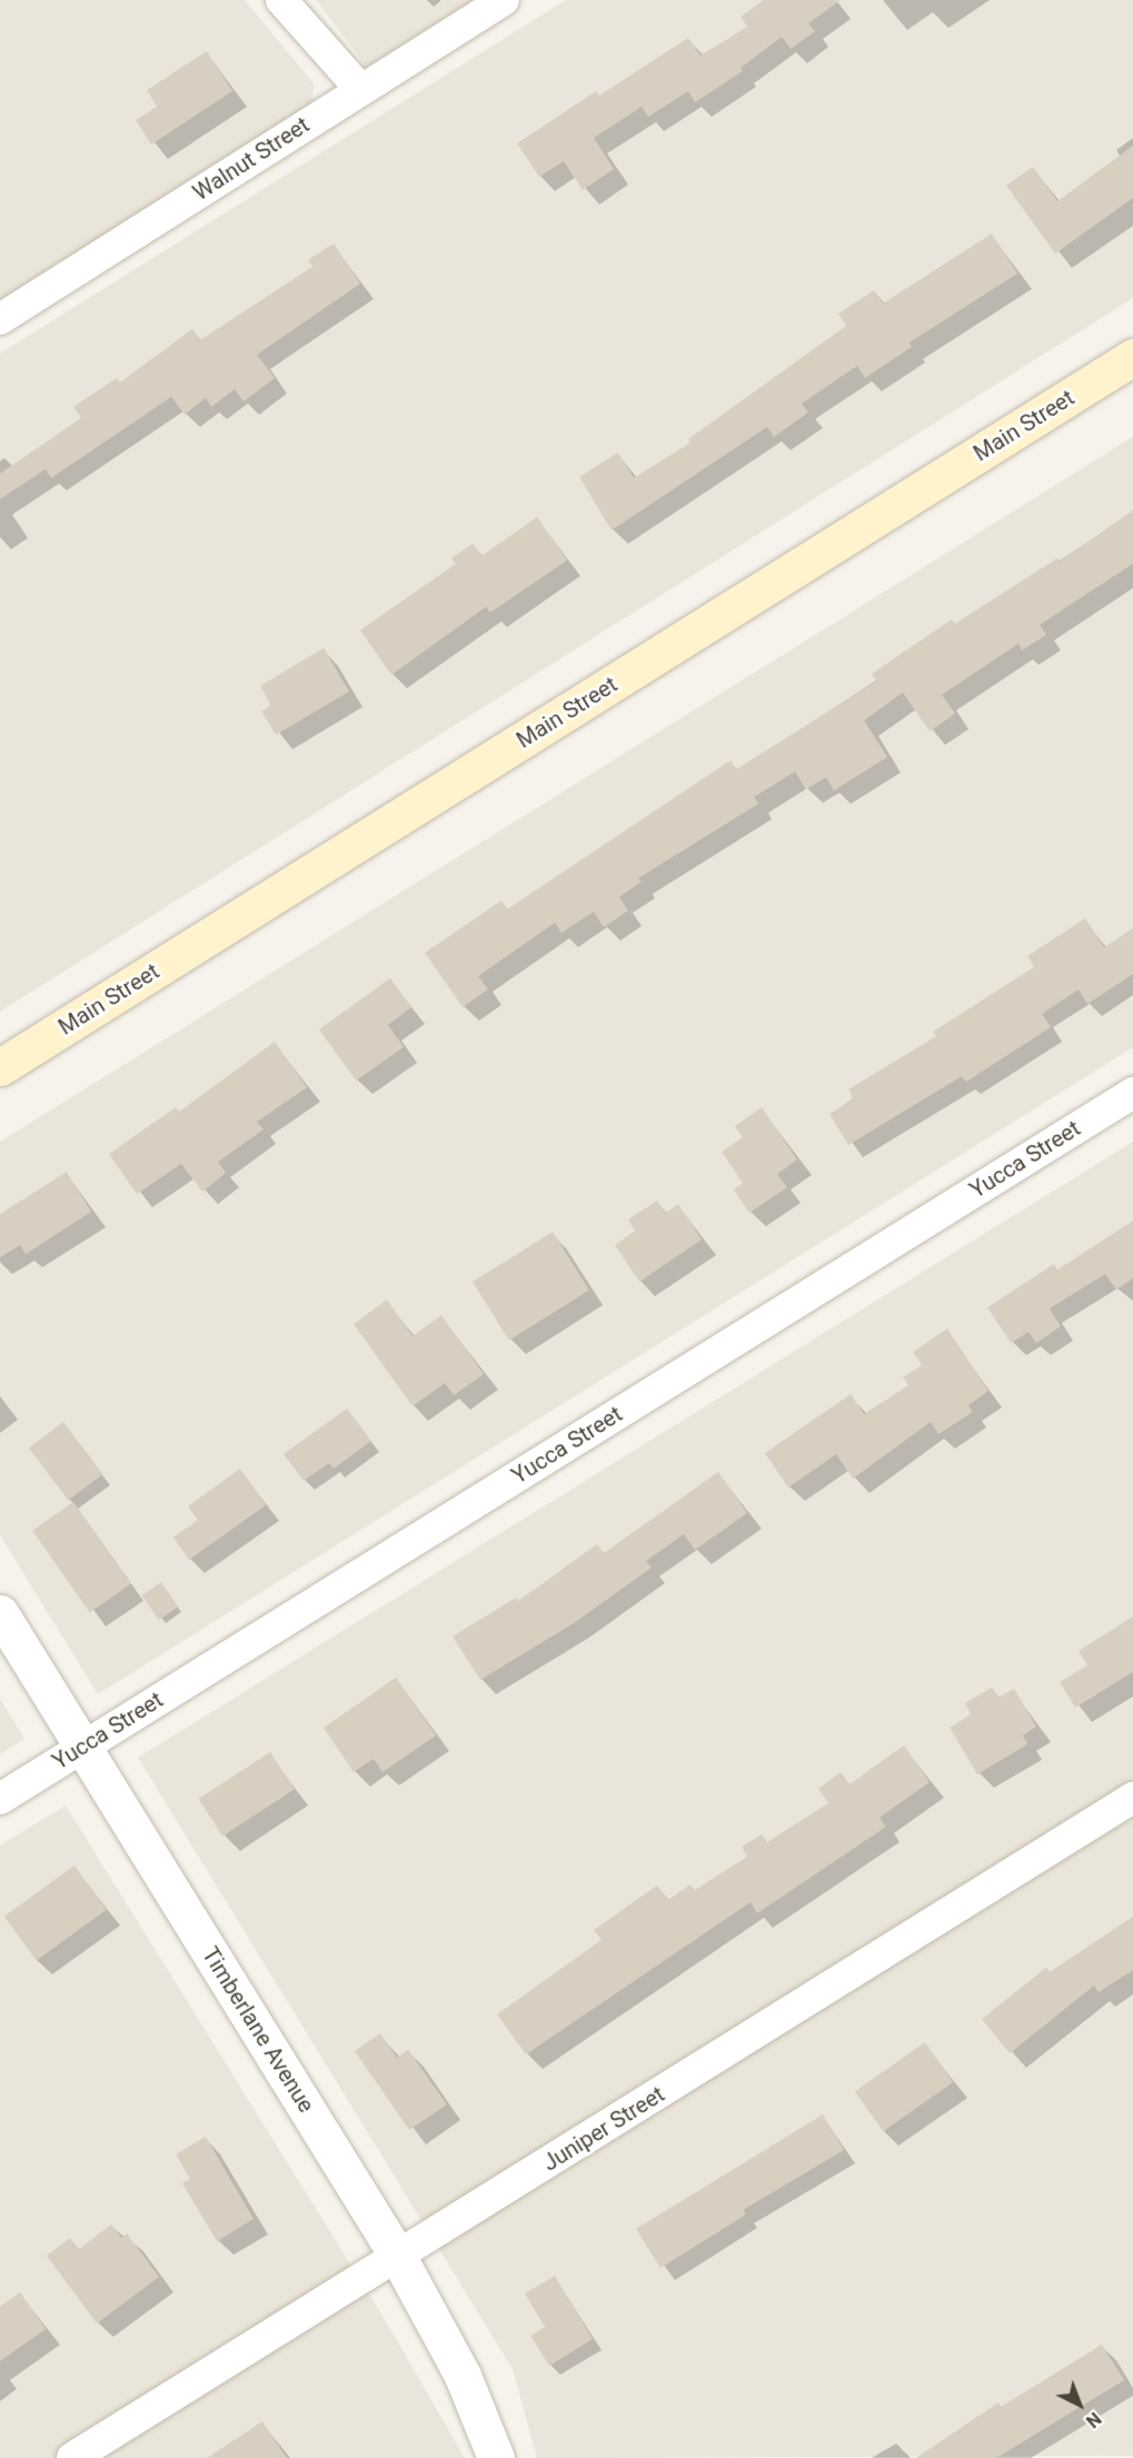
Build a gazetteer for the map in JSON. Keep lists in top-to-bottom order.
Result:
{
  "streets": {
    "main road": ["Main Street"],
    "street": [
      "Walnut Street",
      "Yucca Street",
      "Timberlane Avenue",
      "Juniper Street"
    ]
  },
  "crossings": [
    ["Yucca Street", "Timberlane Avenue"],
    ["Timberlane Avenue", "Juniper Street"]
  ],
  "north": "bottom right"
}
